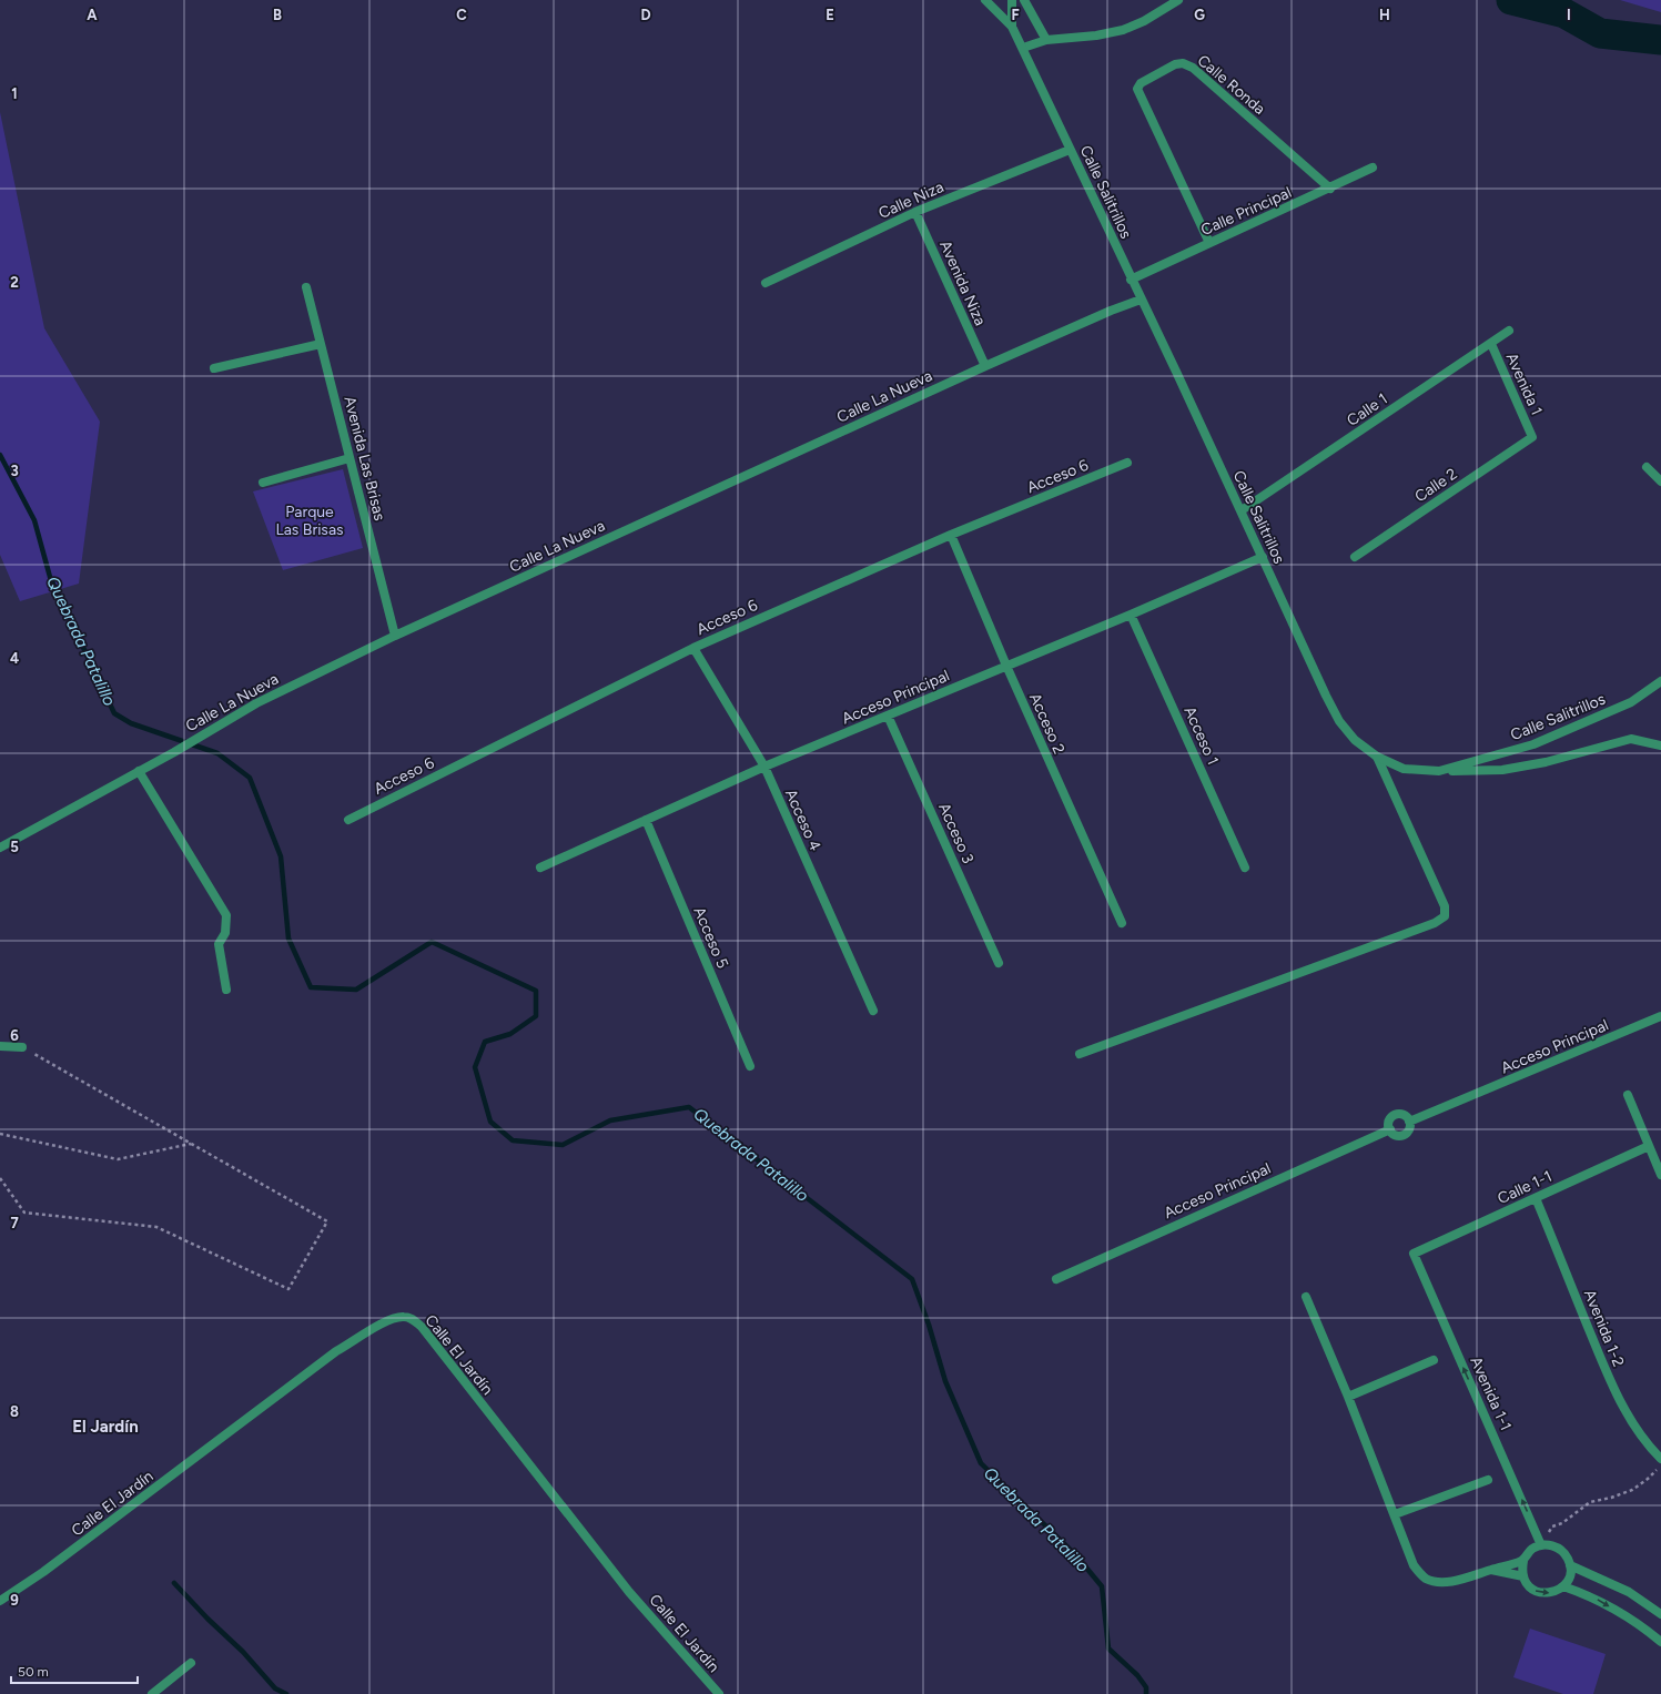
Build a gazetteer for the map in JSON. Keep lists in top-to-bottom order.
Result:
{
  "streets": {
    "street": [
      "Calle Ronda",
      "Calle Salitrillos",
      "Calle Niza",
      "Calle Principal",
      "Avenida Niza",
      "Avenida 1",
      "Calle La Nueva",
      "Calle 1",
      "Avenida Las Brisas",
      "Acceso 6",
      "Calle 2",
      "Acceso Principal",
      "Acceso 2",
      "Acceso 1",
      "Acceso 4",
      "Acceso 3",
      "Acceso 5",
      "Calle 1-1",
      "Avenida 1-2",
      "Calle El Jardín",
      "Avenida 1-1"
    ]
  },
  "crossings": [
    ["Calle Ronda", "Calle Principal"],
    ["Calle Salitrillos", "Calle Niza"],
    ["Calle Salitrillos", "Calle Principal"],
    ["Calle Salitrillos", "Calle La Nueva"],
    ["Calle Salitrillos", "Calle 1"],
    ["Calle Salitrillos", "Acceso Principal"],
    ["Calle Niza", "Avenida Niza"],
    ["Avenida Niza", "Calle La Nueva"],
    ["Avenida 1", "Calle 1"],
    ["Avenida 1", "Calle 2"],
    ["Calle La Nueva", "Avenida Las Brisas"],
    ["Acceso 6", "Acceso 2"],
    ["Acceso 6", "Acceso 4"],
    ["Acceso Principal", "Acceso 2"],
    ["Acceso Principal", "Acceso 1"],
    ["Acceso Principal", "Acceso 4"],
    ["Acceso Principal", "Acceso 3"],
    ["Acceso Principal", "Acceso 5"],
    ["Calle 1-1", "Avenida 1-2"],
    ["Calle 1-1", "Avenida 1-1"]
  ],
  "one_way": ["Avenida 1-1"],
  "districts": ["El Jardín"],
  "water": ["Quebrada Patalillo"],
  "parks": ["Parque Las Brisas"],
  "scale_bar": "50 m",
  "grid": {
    "columns": [
      "A",
      "B",
      "C",
      "D",
      "E",
      "F",
      "G",
      "H",
      "I"
    ],
    "rows": [
      "1",
      "2",
      "3",
      "4",
      "5",
      "6",
      "7",
      "8",
      "9"
    ]
  }
}
